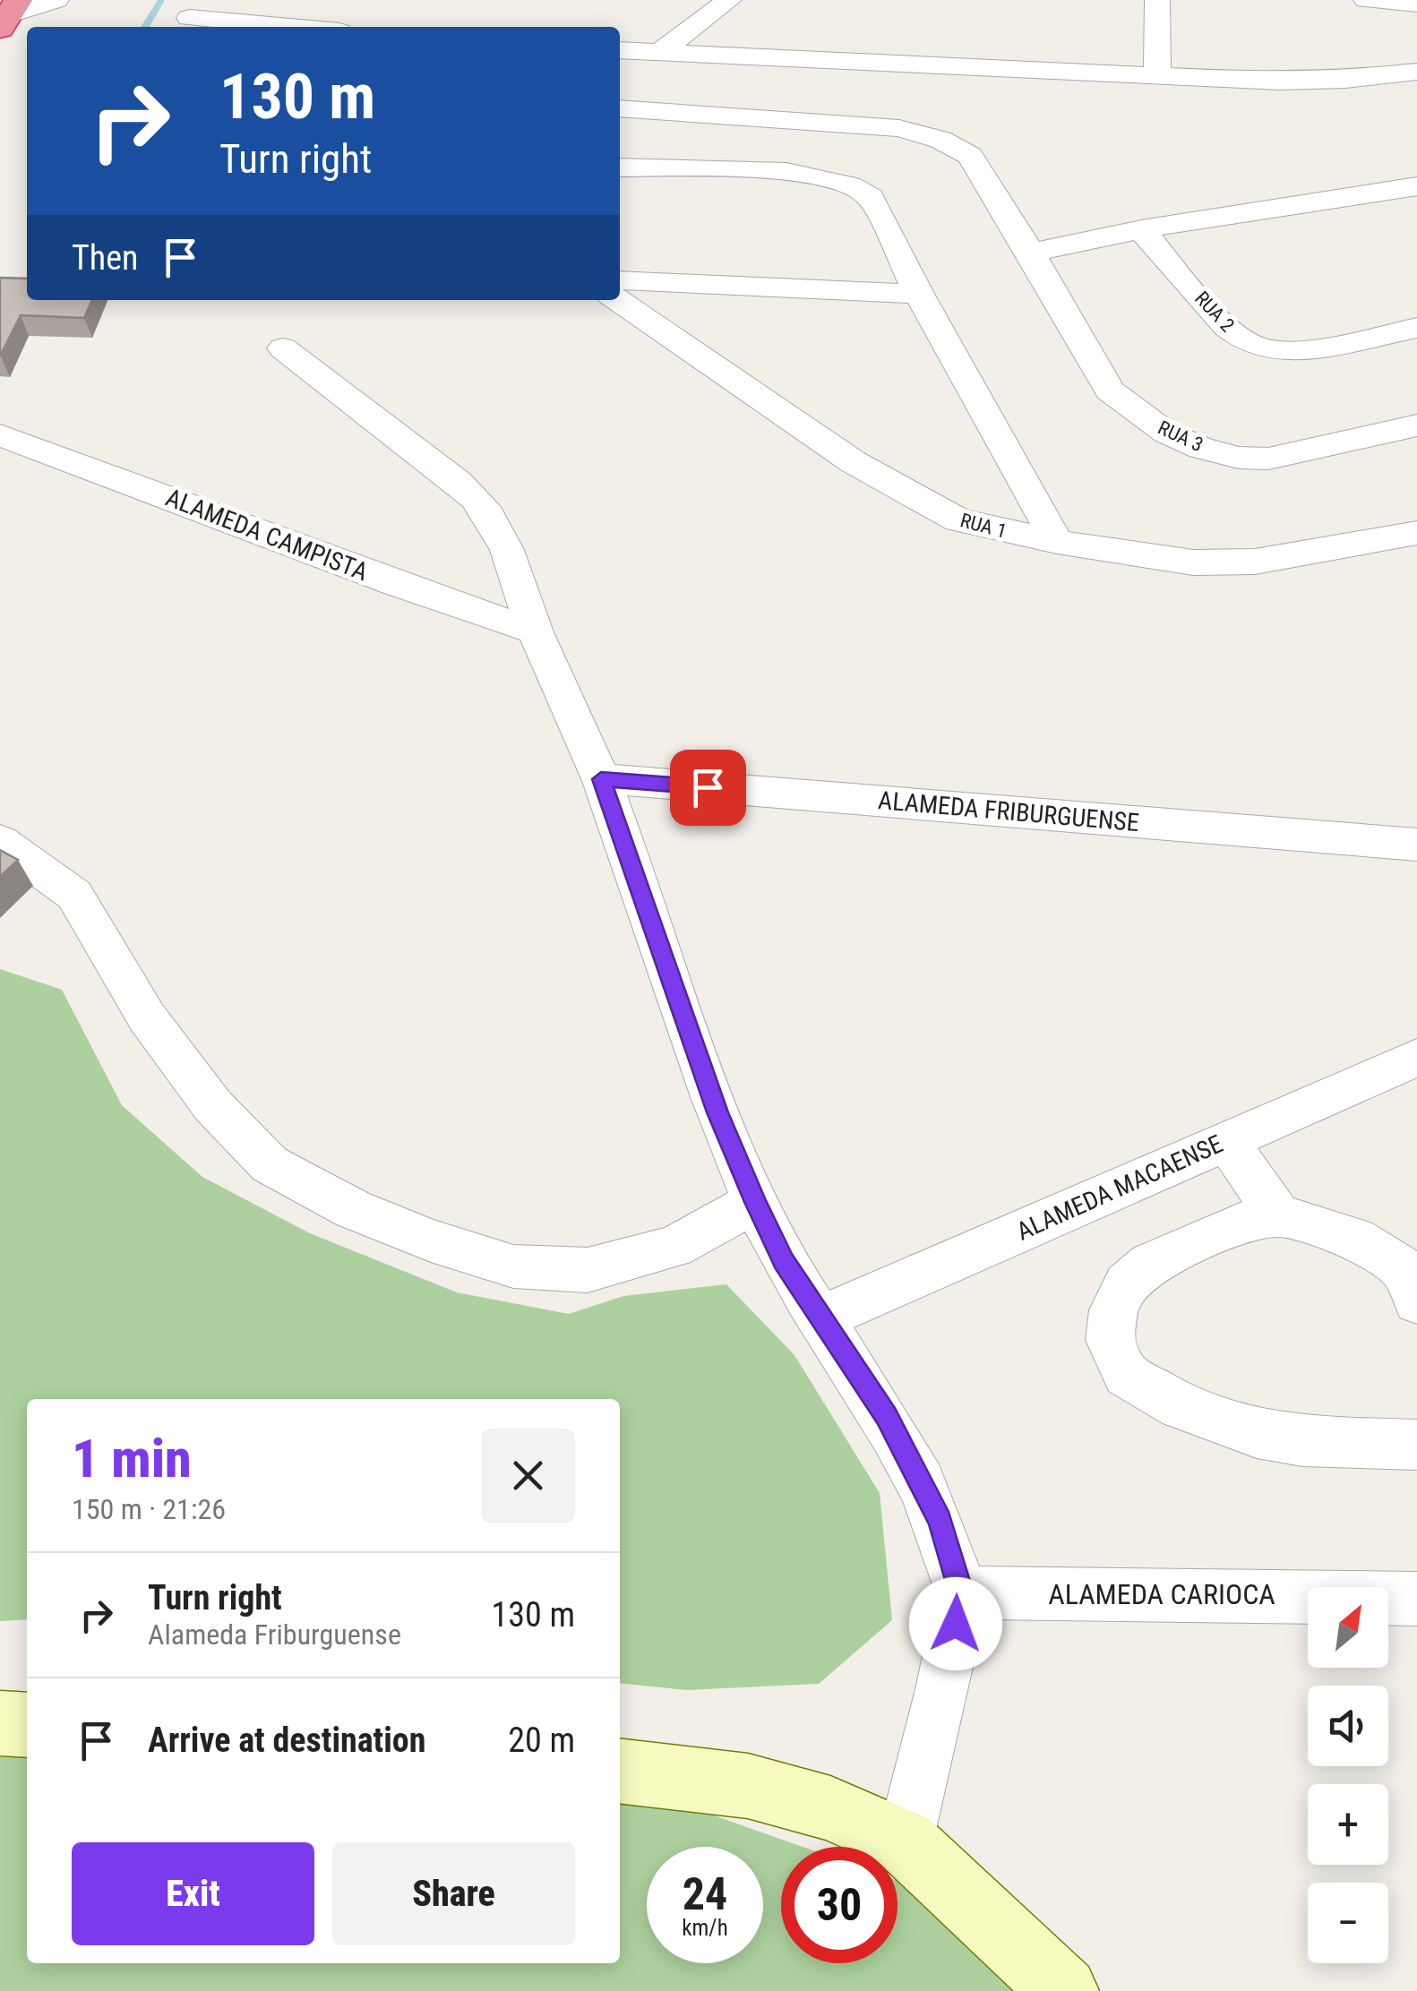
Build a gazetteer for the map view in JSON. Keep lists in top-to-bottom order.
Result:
{
  "streets": {
    "street": [
      "RUA 2",
      "RUA 3",
      "RUA 1",
      "ALAMEDA CAMPISTA",
      "ALAMEDA FRIBURGUENSE",
      "ALAMEDA MACAENSE",
      "ALAMEDA CARIOCA"
    ]
  },
  "north": "top right",
  "page": {
    "turn": ["130 m", "Turn right"],
    "then": "Then",
    "heading": ["1 min", "150 m · 21:26"],
    "list": [
      {
        "name": "Turn right",
        "note": "Alameda Friburguense",
        "value": "130 m"
      },
      {
        "name": "Arrive at destination",
        "value": "20 m"
      }
    ],
    "map_buttons": ["+", "−"],
    "buttons": ["Exit", "Share"],
    "speed": "24 km/h",
    "limit": "30"
  }
}
